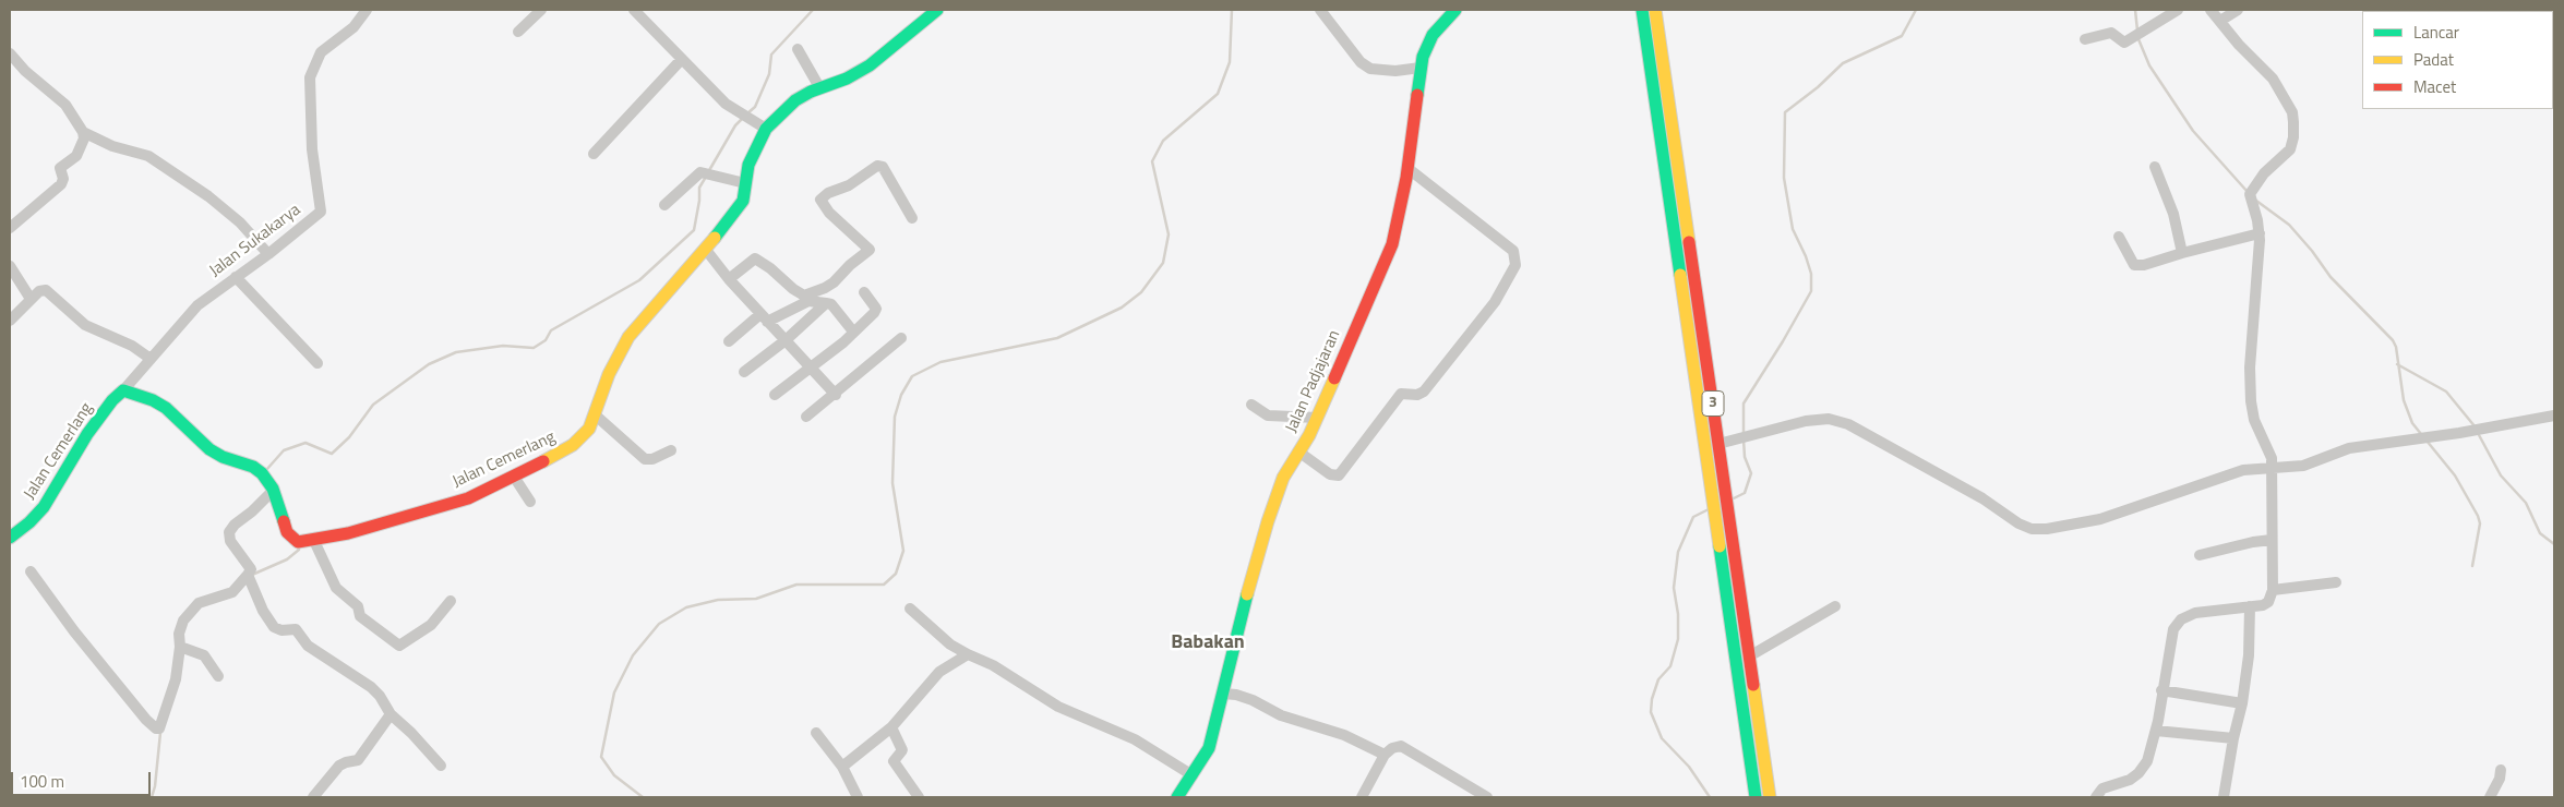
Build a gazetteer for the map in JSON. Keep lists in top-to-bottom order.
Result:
{
  "streets": {
    "street": [
      "Jalan Sukakarya",
      "Jalan Padjajaran",
      "3",
      "Jalan Cemerlang"
    ]
  },
  "crossings": [
    ["Jalan Sukakarya", "Jalan Cemerlang"]
  ],
  "districts": ["Babakan"],
  "legend": ["Lancar", "Padat", "Macet"],
  "scale_bar": "100 m"
}
